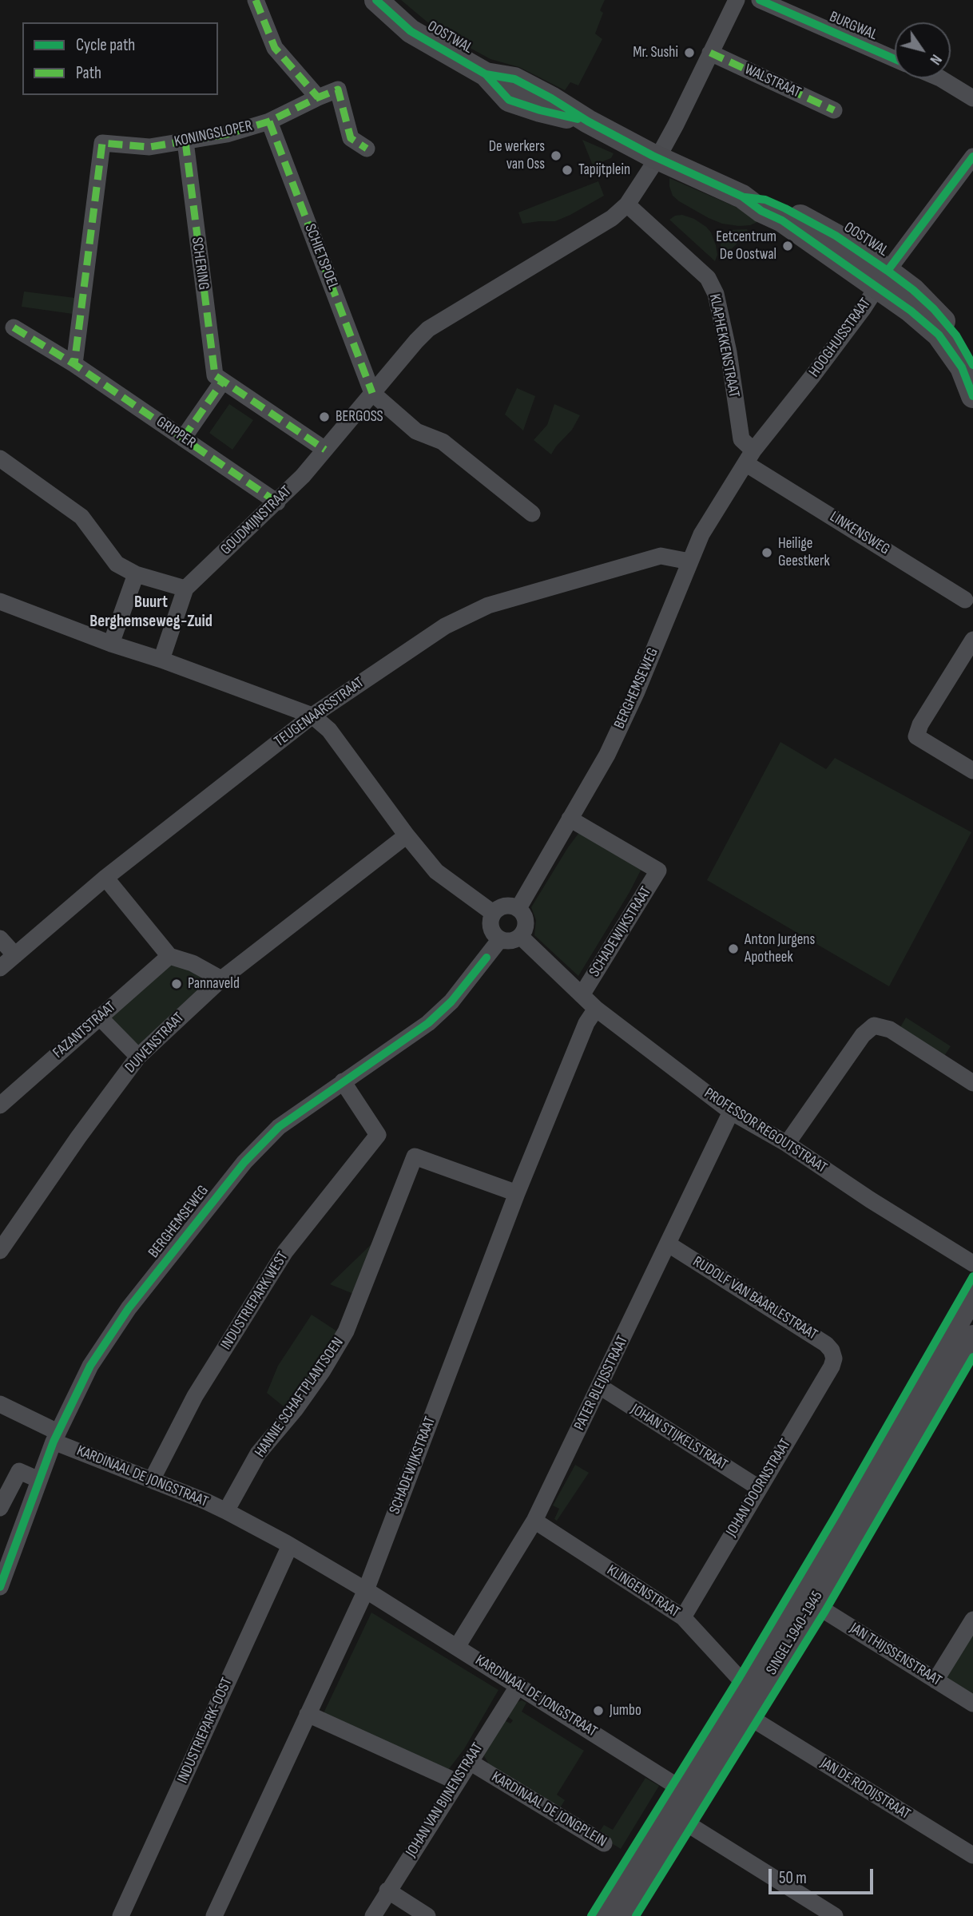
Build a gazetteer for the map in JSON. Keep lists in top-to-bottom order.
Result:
{
  "streets": {
    "main road": ["OOSTWAL", "SINGEL 1940-1945"],
    "street": [
      "BURGWAL",
      "WALSTRAAT",
      "KONINGSLOPER",
      "SCHIETSPOEL",
      "SCHERING",
      "HOOGHUISSTRAAT",
      "KLAPHEKKENSTRAAT",
      "GRIPPER",
      "GOUDMIJNSTRAAT",
      "LINKENSWEG",
      "BERGHEMSEWEG",
      "TEUGENAARSSTRAAT",
      "SCHADEWIJKSTRAAT",
      "FAZANTSTRAAT",
      "DUIVENSTRAAT",
      "PROFESSOR REGOUTSTRAAT",
      "RUDOLF VAN BAARLESTRAAT",
      "INDUSTRIEPARK WEST",
      "PATER BLEIJSSTRAAT",
      "HANNIE SCHAFTPLANTSOEN",
      "JOHAN STIJKELSTRAAT",
      "KARDINAAL DE JONGSTRAAT",
      "JOHAN DOORNSTRAAT",
      "KLINGENSTRAAT",
      "JAN THIJSSENSTRAAT",
      "INDUSTRIEPARK-OOST",
      "JAN DE ROOIJSTRAAT",
      "JOHAN VAN BIJNENSTRAAT",
      "KARDINAAL DE JONGPLEIN"
    ]
  },
  "crossings": [
    ["OOSTWAL", "HOOGHUISSTRAAT"],
    ["OOSTWAL", "GOUDMIJNSTRAAT"],
    ["KONINGSLOPER", "SCHIETSPOEL"],
    ["KONINGSLOPER", "SCHERING"],
    ["KONINGSLOPER", "GRIPPER"],
    ["SCHIETSPOEL", "GOUDMIJNSTRAAT"],
    ["HOOGHUISSTRAAT", "KLAPHEKKENSTRAAT"],
    ["HOOGHUISSTRAAT", "LINKENSWEG"],
    ["HOOGHUISSTRAAT", "BERGHEMSEWEG"],
    ["KLAPHEKKENSTRAAT", "GOUDMIJNSTRAAT"],
    ["KLAPHEKKENSTRAAT", "LINKENSWEG"],
    ["KLAPHEKKENSTRAAT", "BERGHEMSEWEG"],
    ["GRIPPER", "GOUDMIJNSTRAAT"],
    ["LINKENSWEG", "BERGHEMSEWEG"],
    ["BERGHEMSEWEG", "TEUGENAARSSTRAAT"],
    ["BERGHEMSEWEG", "SCHADEWIJKSTRAAT"],
    ["BERGHEMSEWEG", "PROFESSOR REGOUTSTRAAT"],
    ["BERGHEMSEWEG", "INDUSTRIEPARK WEST"],
    ["BERGHEMSEWEG", "KARDINAAL DE JONGSTRAAT"],
    ["SCHADEWIJKSTRAAT", "PROFESSOR REGOUTSTRAAT"],
    ["SCHADEWIJKSTRAAT", "HANNIE SCHAFTPLANTSOEN"],
    ["SCHADEWIJKSTRAAT", "KARDINAAL DE JONGSTRAAT"],
    ["PROFESSOR REGOUTSTRAAT", "PATER BLEIJSSTRAAT"],
    ["RUDOLF VAN BAARLESTRAAT", "PATER BLEIJSSTRAAT"],
    ["RUDOLF VAN BAARLESTRAAT", "JOHAN DOORNSTRAAT"],
    ["INDUSTRIEPARK WEST", "KARDINAAL DE JONGSTRAAT"],
    ["PATER BLEIJSSTRAAT", "JOHAN STIJKELSTRAAT"],
    ["PATER BLEIJSSTRAAT", "KARDINAAL DE JONGSTRAAT"],
    ["PATER BLEIJSSTRAAT", "KLINGENSTRAAT"],
    ["HANNIE SCHAFTPLANTSOEN", "KARDINAAL DE JONGSTRAAT"],
    ["JOHAN STIJKELSTRAAT", "JOHAN DOORNSTRAAT"],
    ["KARDINAAL DE JONGSTRAAT", "SINGEL 1940-1945"],
    ["KARDINAAL DE JONGSTRAAT", "INDUSTRIEPARK-OOST"],
    ["KARDINAAL DE JONGSTRAAT", "JOHAN VAN BIJNENSTRAAT"],
    ["JOHAN DOORNSTRAAT", "KLINGENSTRAAT"],
    ["KLINGENSTRAAT", "SINGEL 1940-1945"],
    ["SINGEL 1940-1945", "JAN THIJSSENSTRAAT"],
    ["SINGEL 1940-1945", "JAN DE ROOIJSTRAAT"],
    ["JOHAN VAN BIJNENSTRAAT", "KARDINAAL DE JONGPLEIN"]
  ],
  "districts": ["Buurt Berghemseweg-Zuid"],
  "places": [
    "Mr. Sushi",
    "De werkers van Oss",
    "Tapijtplein",
    "Eetcentrum De Oostwal",
    "BERGOSS",
    "Heilige Geestkerk",
    "Anton Jurgens Apotheek",
    "Pannaveld",
    "Jumbo"
  ],
  "legend": ["Cycle path", "Path"],
  "scale_bar": "50 m",
  "north": "bottom right"
}
